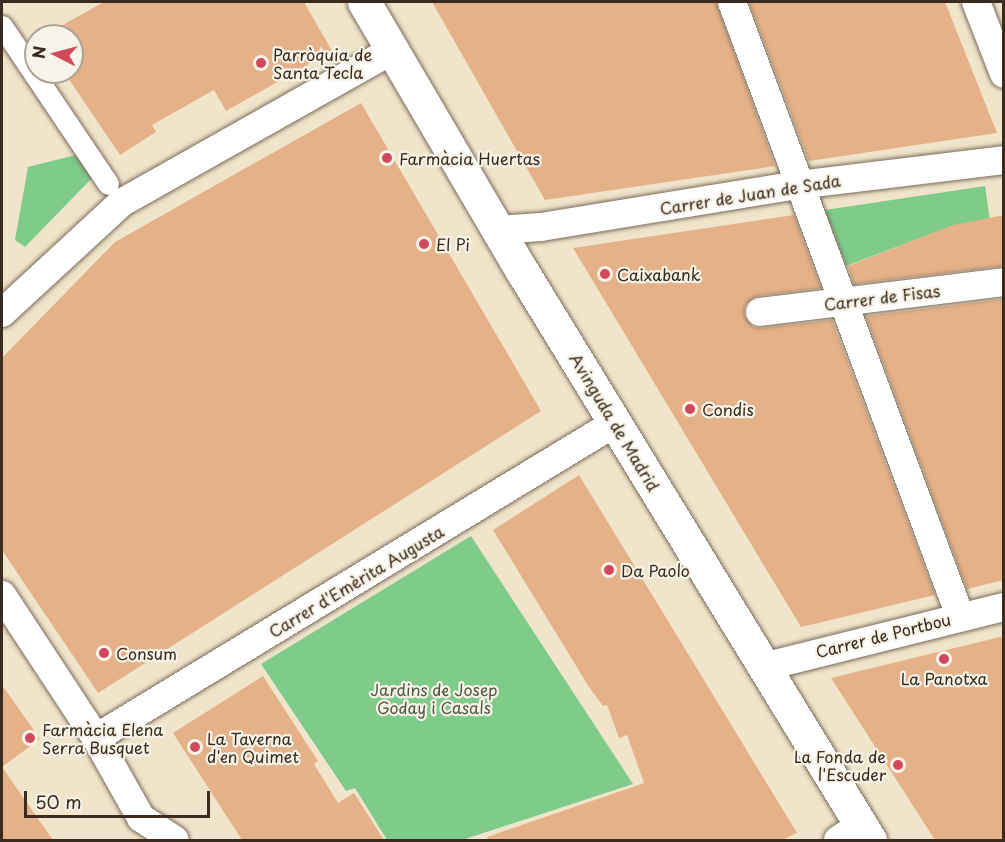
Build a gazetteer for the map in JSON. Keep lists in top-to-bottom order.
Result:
{
  "streets": {
    "main road": ["Avinguda de Madrid"],
    "street": [
      "Carrer de Juan de Sada",
      "Carrer de Fisas",
      "Carrer d'Emèrita Augusta",
      "Carrer de Portbou"
    ]
  },
  "crossings": [
    ["Carrer de Juan de Sada", "Avinguda de Madrid"],
    ["Avinguda de Madrid", "Carrer d'Emèrita Augusta"],
    ["Avinguda de Madrid", "Carrer de Portbou"]
  ],
  "parks": ["Jardins de Josep Goday i Casals"],
  "places": [
    "Parròquia de Santa Tecla",
    "Farmàcia Huertas",
    "El Pi",
    "Caixabank",
    "Condis",
    "Da Paolo",
    "Consum",
    "La Panotxa",
    "Farmàcia Elena Serra Busquet",
    "La Taverna d'en Quimet",
    "La Fonda de l'Escuder"
  ],
  "scale_bar": "50 m",
  "north": "left"
}
